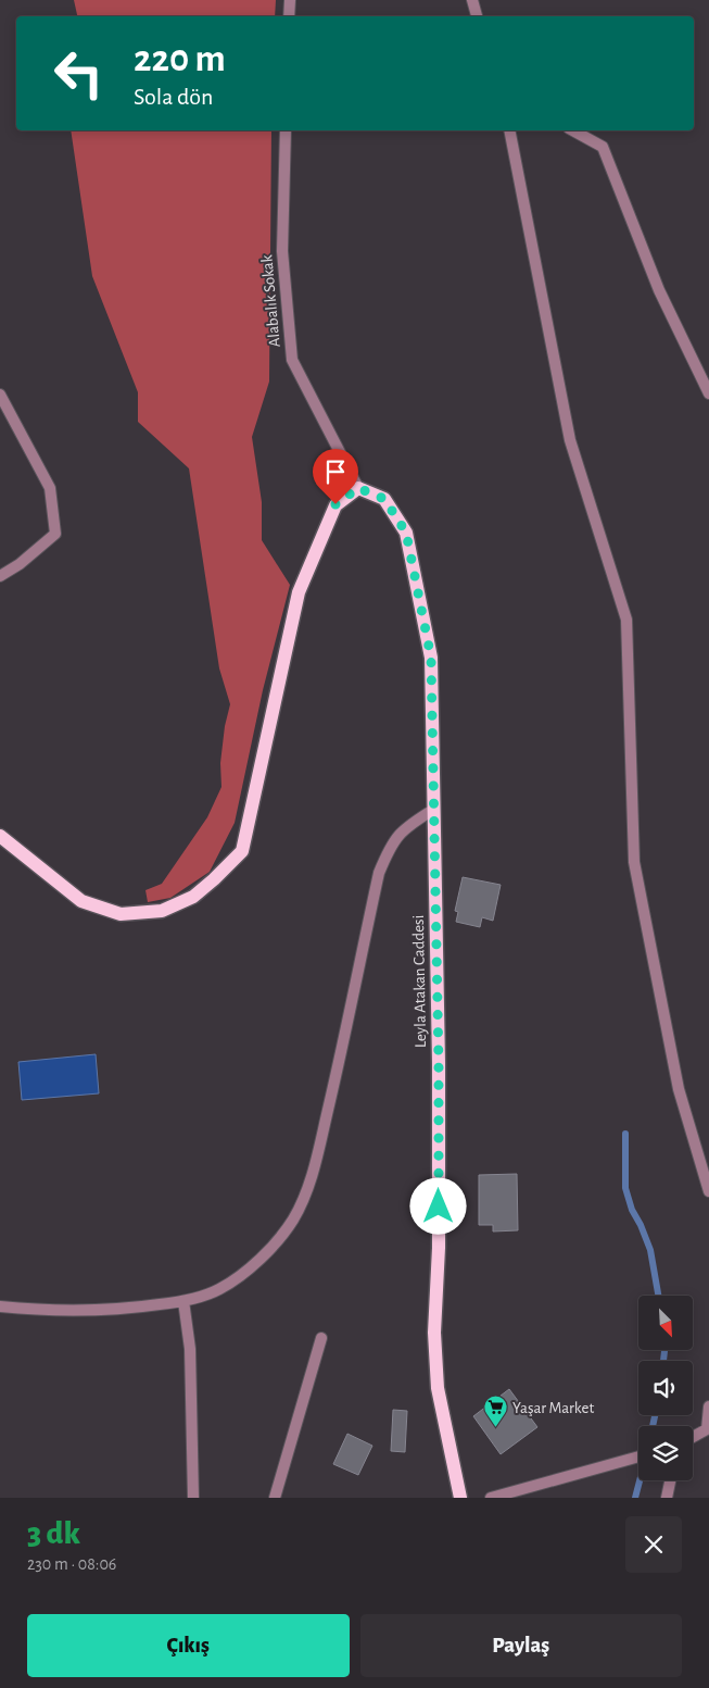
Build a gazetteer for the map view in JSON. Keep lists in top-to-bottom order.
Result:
{
  "streets": {
    "main road": ["Leyla Atakan Caddesi"],
    "street": ["Alabalık Sokak"]
  },
  "crossings": [
    ["Alabalık Sokak", "Leyla Atakan Caddesi"]
  ],
  "places": {
    "supermarket": ["Yaşar Market"]
  },
  "north": "bottom right",
  "page": {
    "turn": ["220 m", "Sola dön"],
    "heading": ["3 dk", "230 m · 08:06"],
    "buttons": ["Çıkış", "Paylaş"]
  }
}
